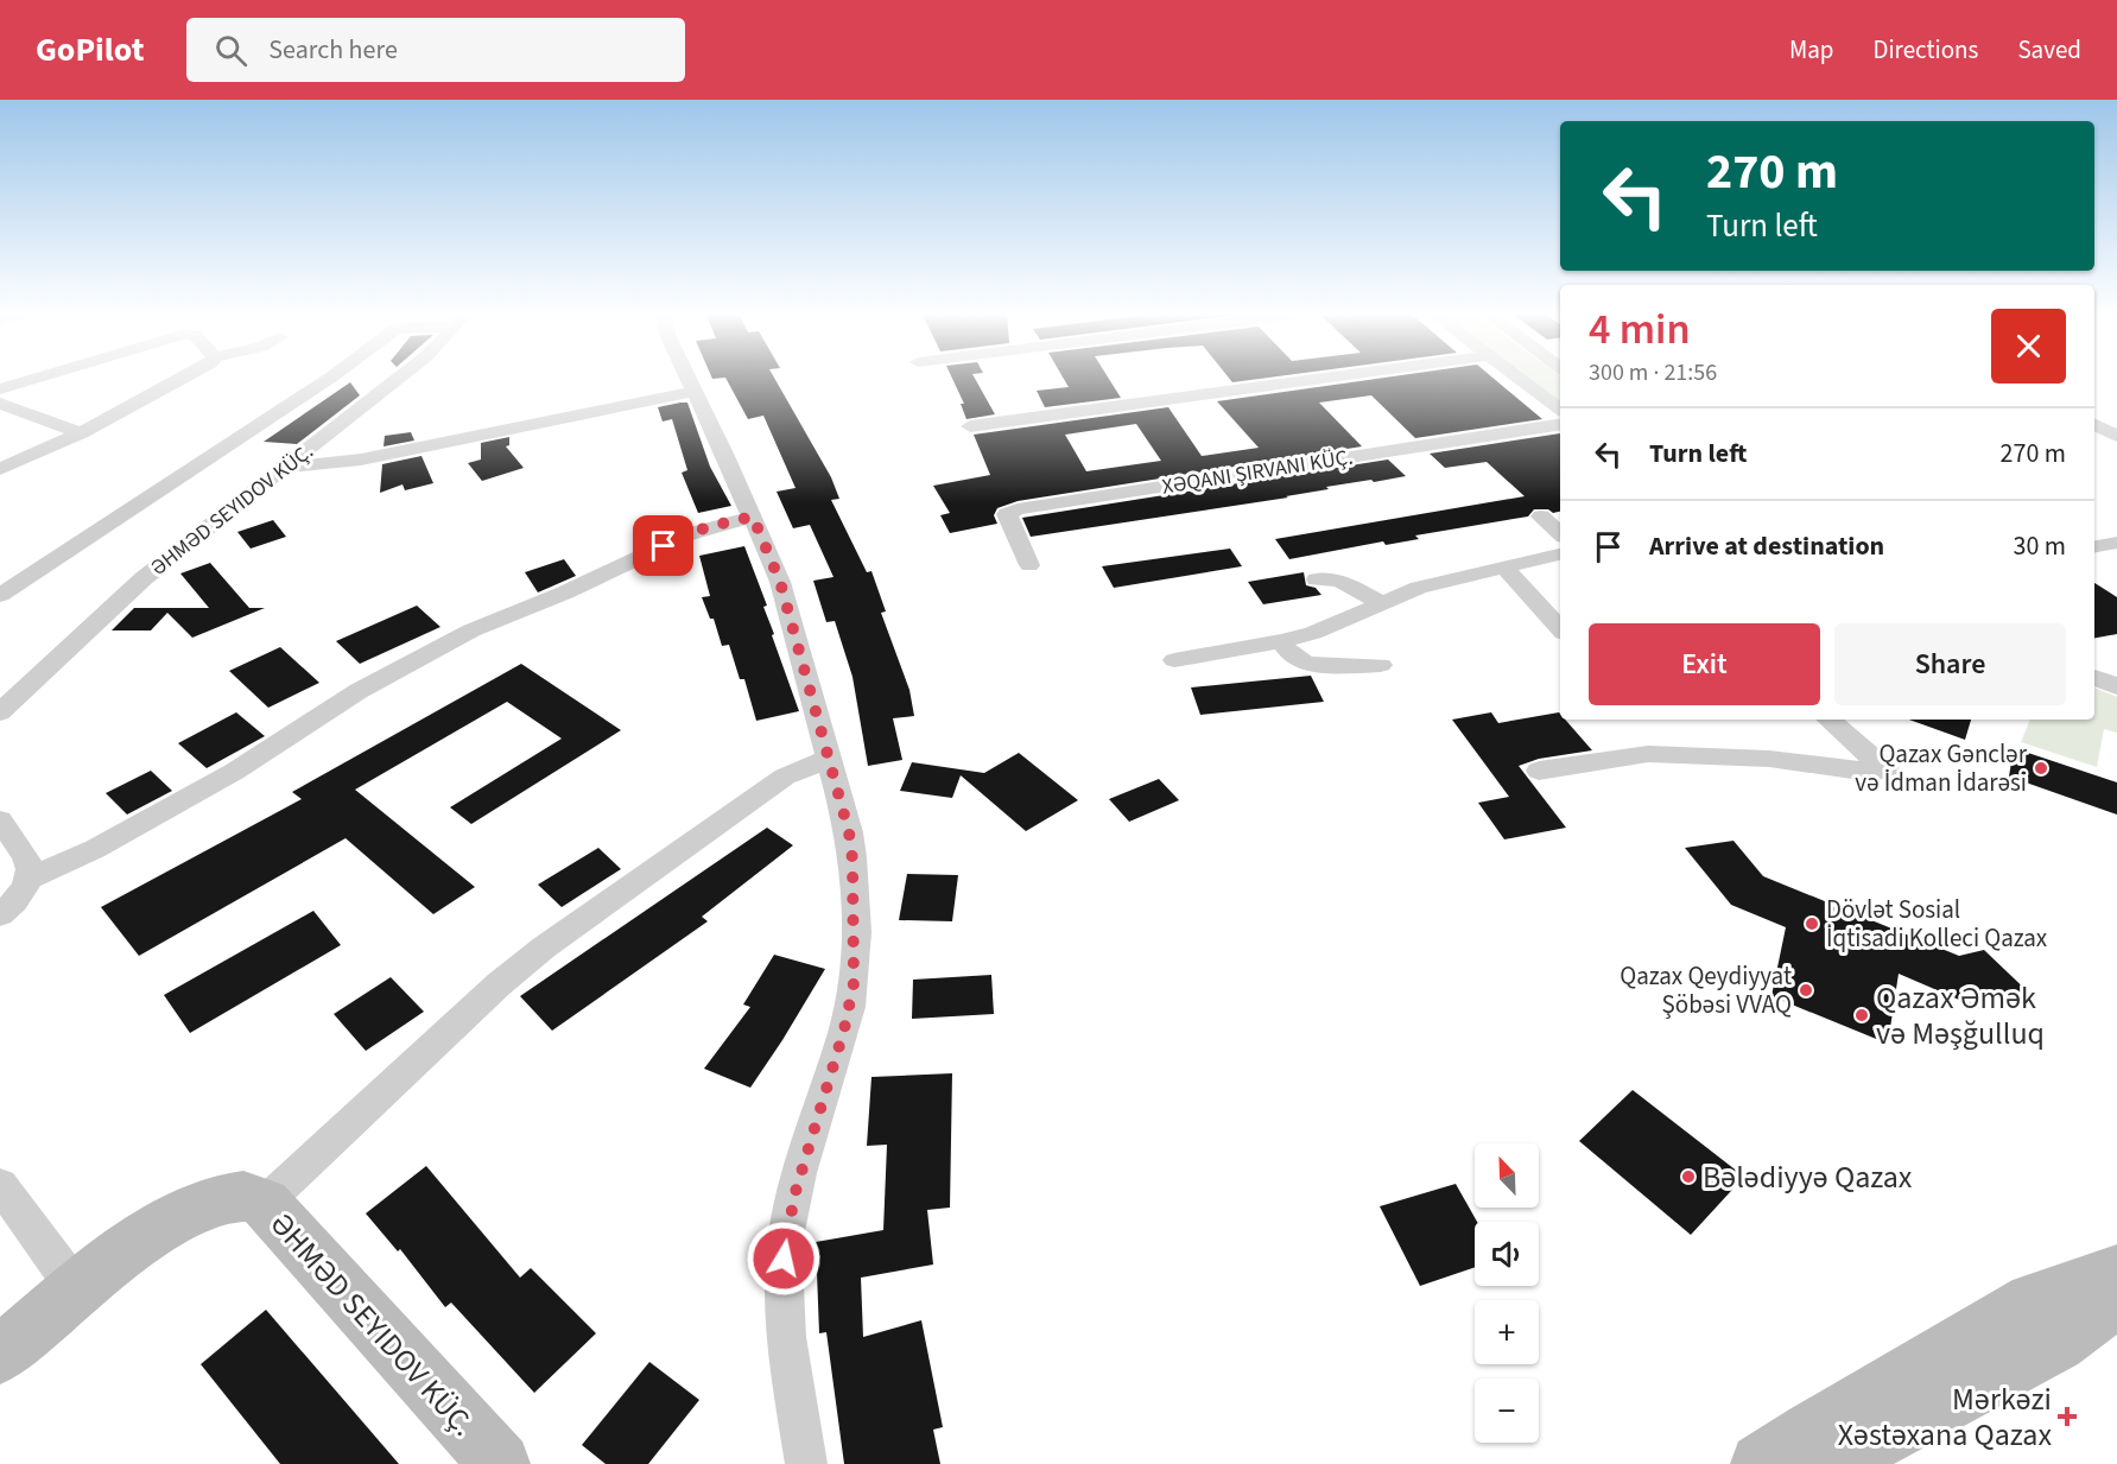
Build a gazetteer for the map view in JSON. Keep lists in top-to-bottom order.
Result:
{
  "streets": {
    "main road": ["ƏHMƏD SEYIDOV KÜÇ."],
    "street": ["XƏQANI ŞIRVANI KÜÇ."]
  },
  "places": {
    "other": [
      "Qazax Gənclər və İdman İdarəsi",
      "Dövlət Sosial İqtisadi Kolleci Qazax",
      "Qazax Qeydiyyat Şöbəsi VVAQ",
      "Qazax Əmək və Məşğulluq",
      "Bələdiyyə Qazax"
    ],
    "health": ["Mərkəzi Xəstəxana Qazax"]
  },
  "north": "top left",
  "page": {
    "header": "GoPilot",
    "search": "Search here",
    "nav": ["Map", "Directions", "Saved"],
    "turn": ["270 m", "Turn left"],
    "heading": ["4 min", "300 m · 21:56"],
    "list": [
      {
        "name": "Turn left",
        "value": "270 m"
      },
      {
        "name": "Arrive at destination",
        "value": "30 m"
      }
    ],
    "buttons": ["Exit", "Share"],
    "map_buttons": ["+", "−"]
  }
}
